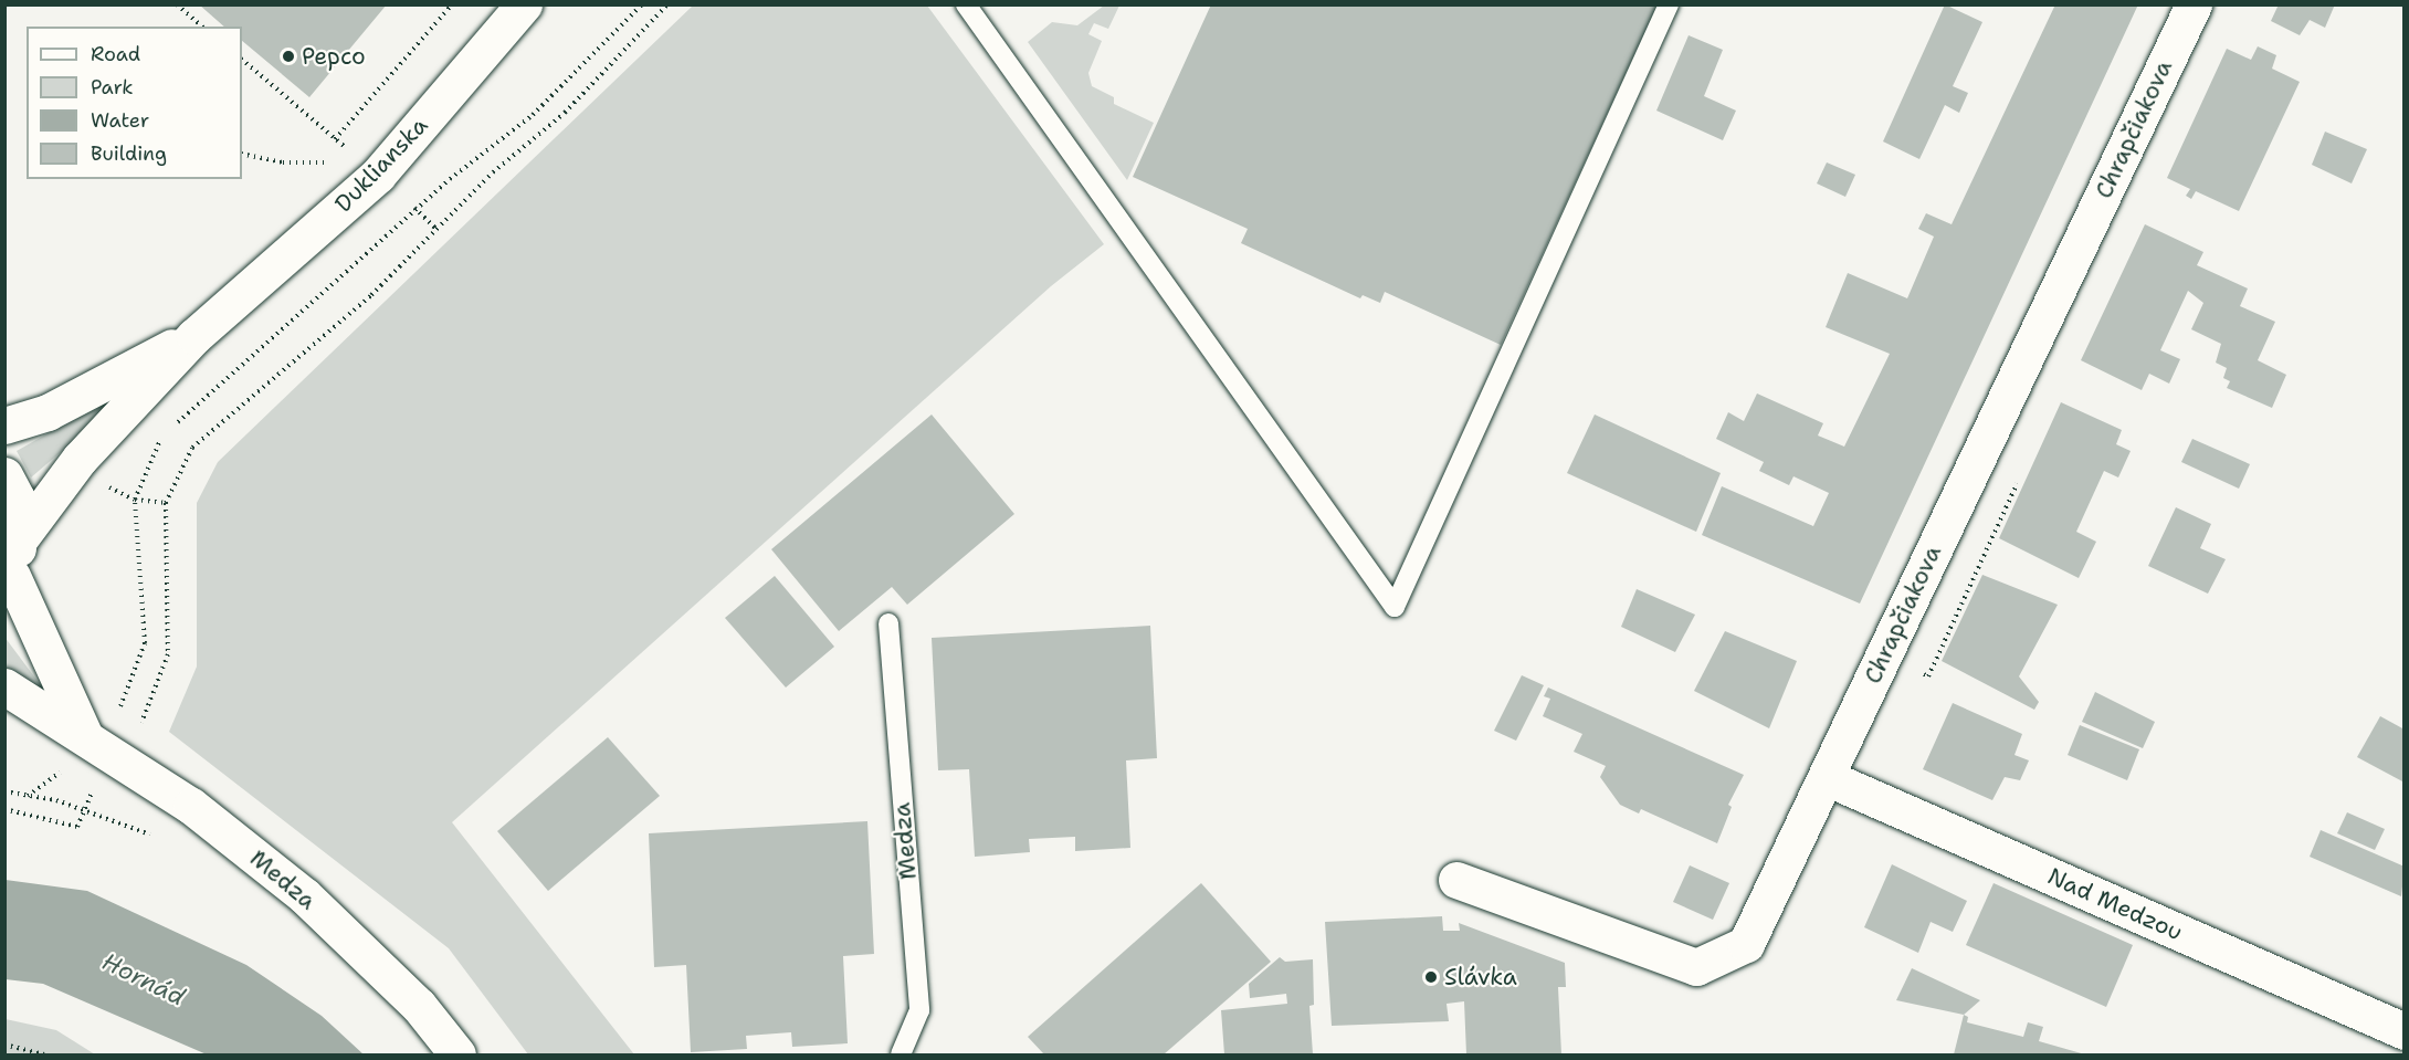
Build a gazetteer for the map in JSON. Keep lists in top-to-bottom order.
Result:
{
  "streets": {
    "street": [
      "Chrapčiakova",
      "Duklianska",
      "Medza",
      "Nad Medzou"
    ]
  },
  "crossings": [
    ["Chrapčiakova", "Nad Medzou"]
  ],
  "water": ["Hornád"],
  "places": ["Pepco", "Slávka"],
  "legend": [
    "Road",
    "Park",
    "Water",
    "Building"
  ]
}
